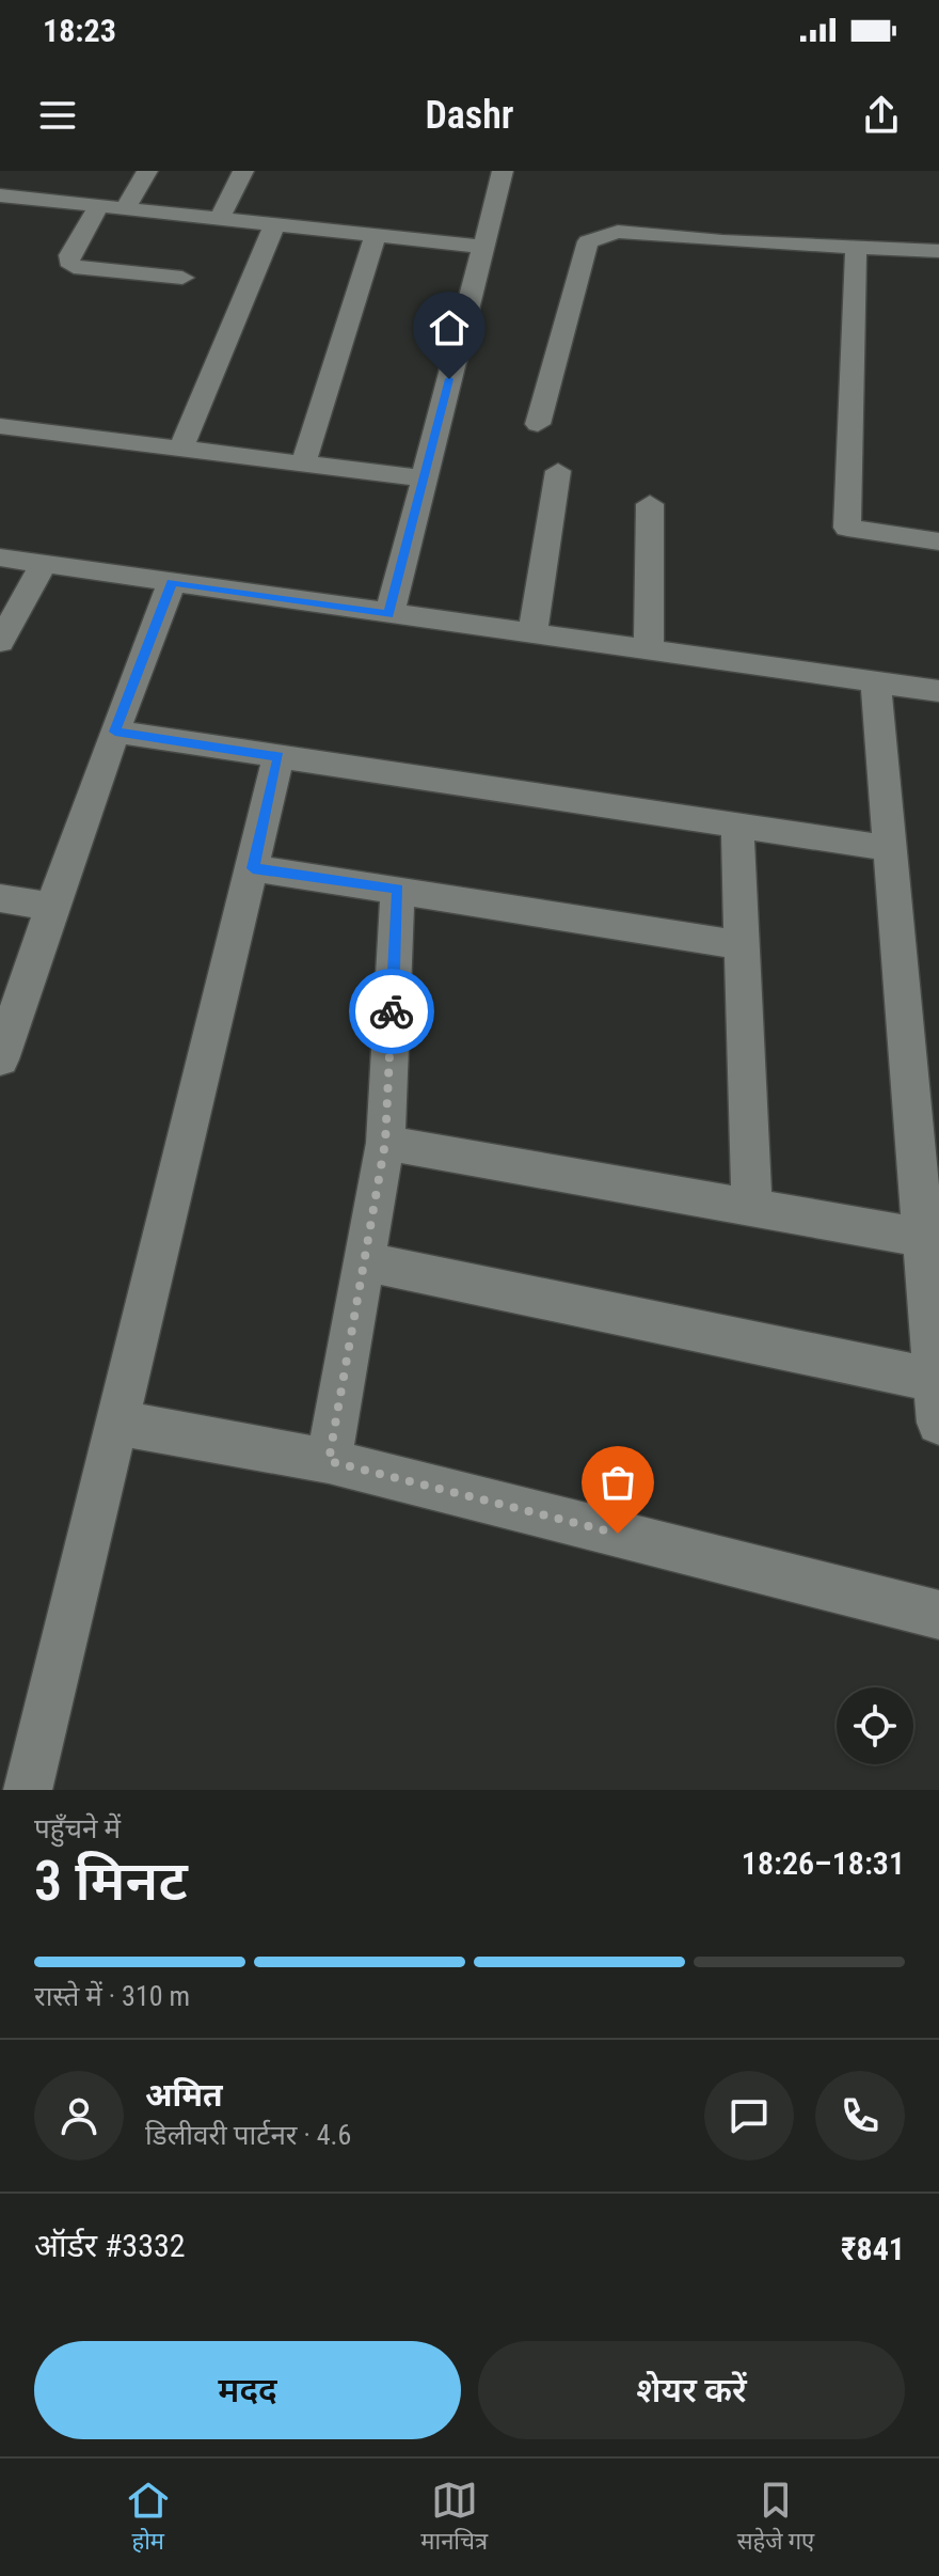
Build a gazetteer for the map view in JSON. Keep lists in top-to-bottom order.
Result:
{
  "page": {
    "status": "18:23",
    "header": "Dashr",
    "heading": ["3 मिनट", "पहुँचने में", "18:26–18:31"],
    "panel": [
      "अमित",
      "डिलीवरी पार्टनर · 4.6",
      "ऑर्डर #3332",
      "₹841"
    ],
    "bar": "रास्ते में · 310 m",
    "buttons": ["मदद", "शेयर करें"],
    "tabs": ["होम", "मानचित्र", "सहेजे गए"]
  }
}
